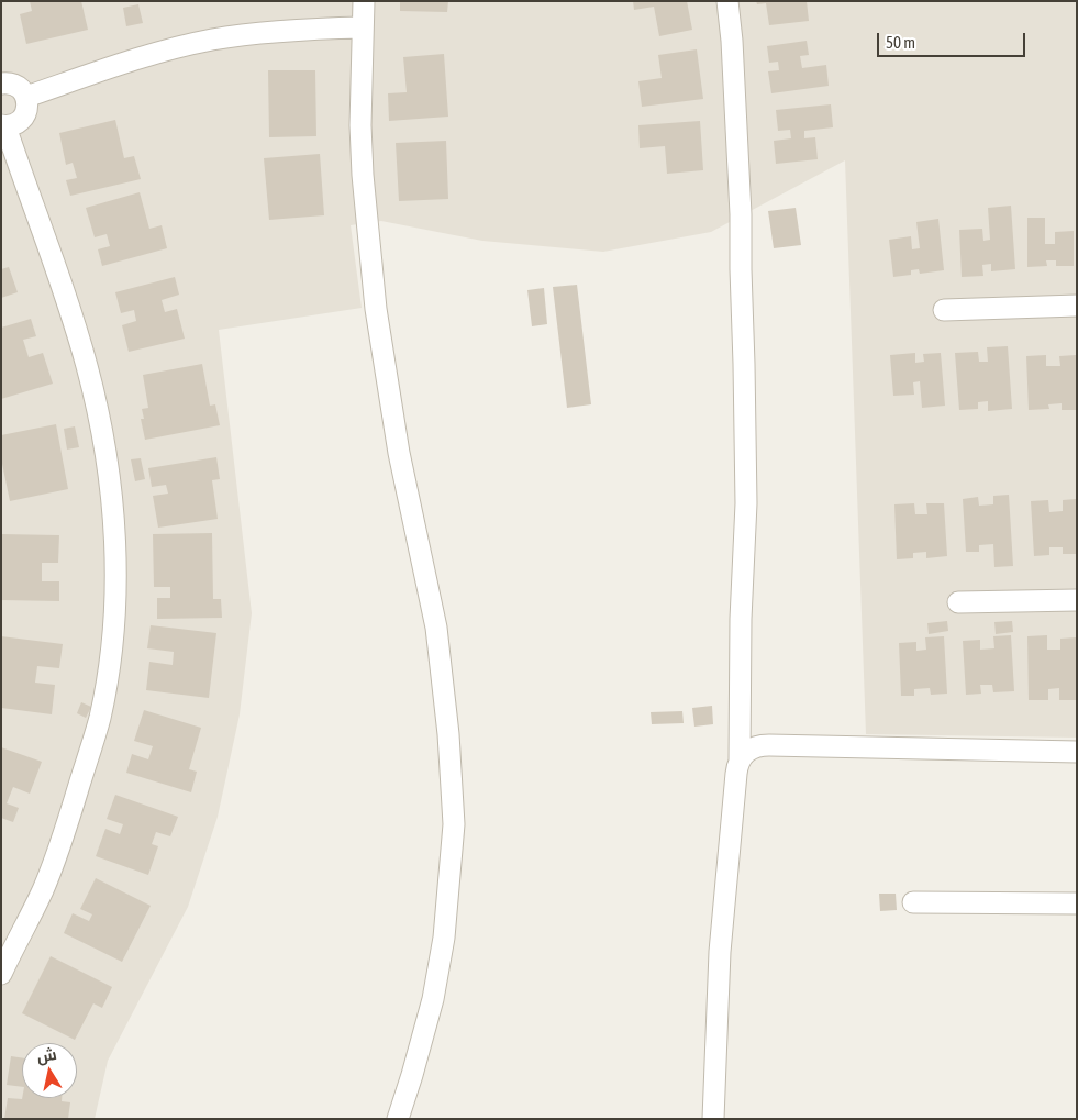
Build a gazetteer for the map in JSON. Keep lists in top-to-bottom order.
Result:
{
  "scale_bar": "50 m",
  "north": "top"
}
